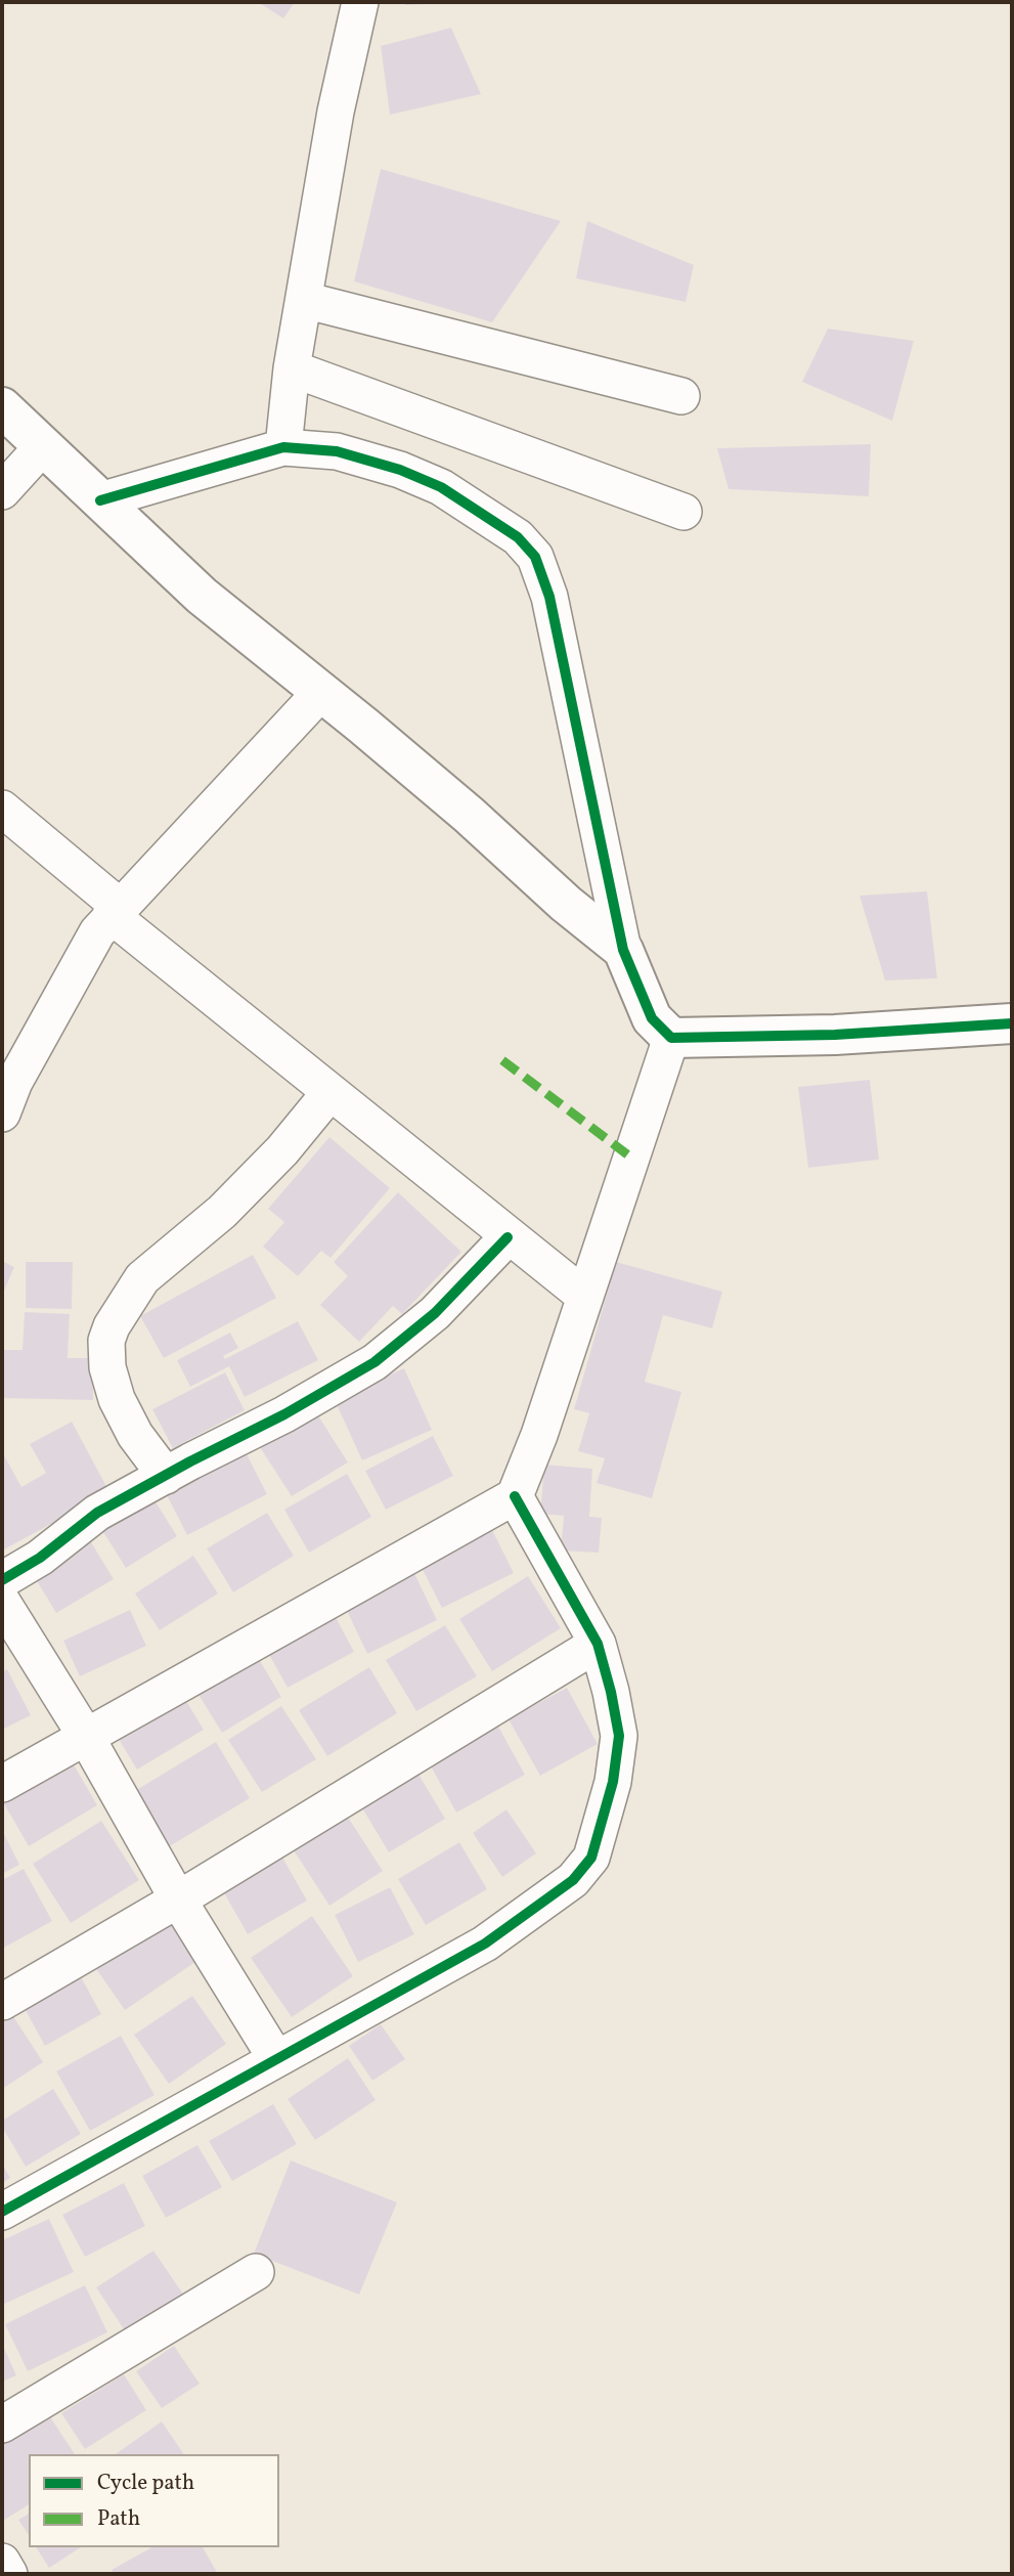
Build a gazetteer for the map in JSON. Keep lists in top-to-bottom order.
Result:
{
  "legend": ["Cycle path", "Path"]
}
